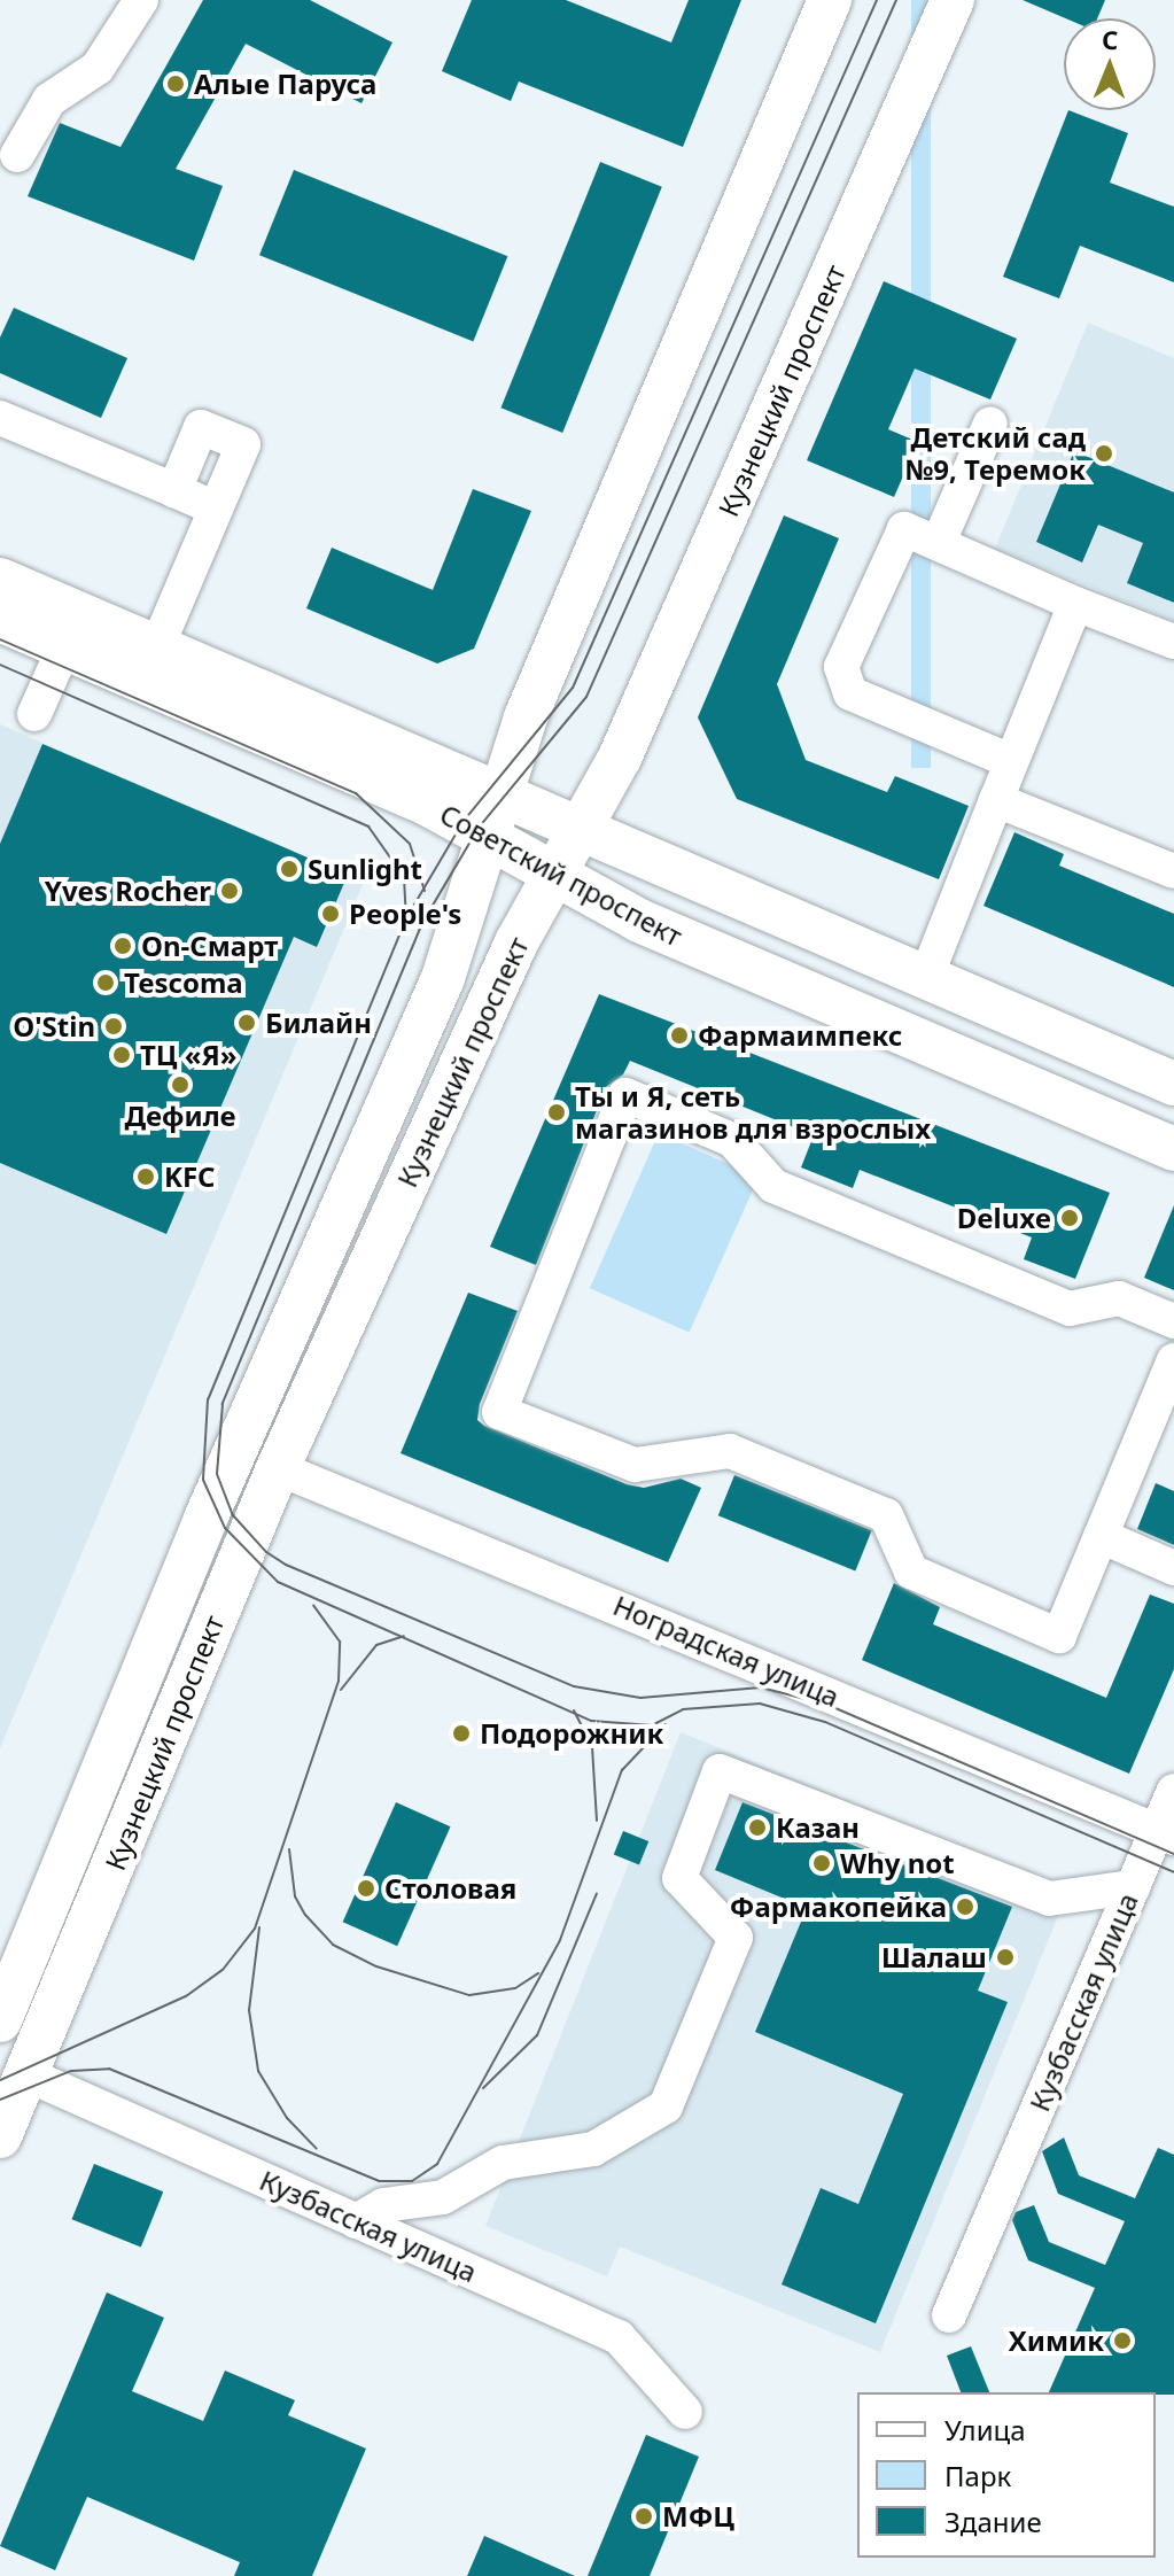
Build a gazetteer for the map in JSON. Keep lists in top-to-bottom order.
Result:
{
  "streets": {
    "main road": ["Кузнецкий проспект", "Советский проспект"],
    "street": ["Ноградская улица", "Кузбасская улица"]
  },
  "crossings": [
    ["Кузнецкий проспект", "Советский проспект"],
    ["Кузнецкий проспект", "Ноградская улица"],
    ["Кузнецкий проспект", "Кузбасская улица"],
    ["Ноградская улица", "Кузбасская улица"]
  ],
  "places": [
    "Алые Паруса",
    "Детский сад №9, Теремок",
    "Sunlight",
    "Yves Rocher",
    "People's",
    "On-Смарт",
    "Tescoma",
    "Билайн",
    "O'Stin",
    "Фармаимпекс",
    "ТЦ «Я»",
    "Дефиле",
    "Ты и Я, сеть магазинов для взрослых",
    "KFC",
    "Deluxe",
    "Подорожник",
    "Казан",
    "Why not",
    "Столовая",
    "Фармакопейка",
    "Шалаш",
    "Химик",
    "МФЦ"
  ],
  "legend": ["Улица", "Парк", "Здание"],
  "north": "top"
}
